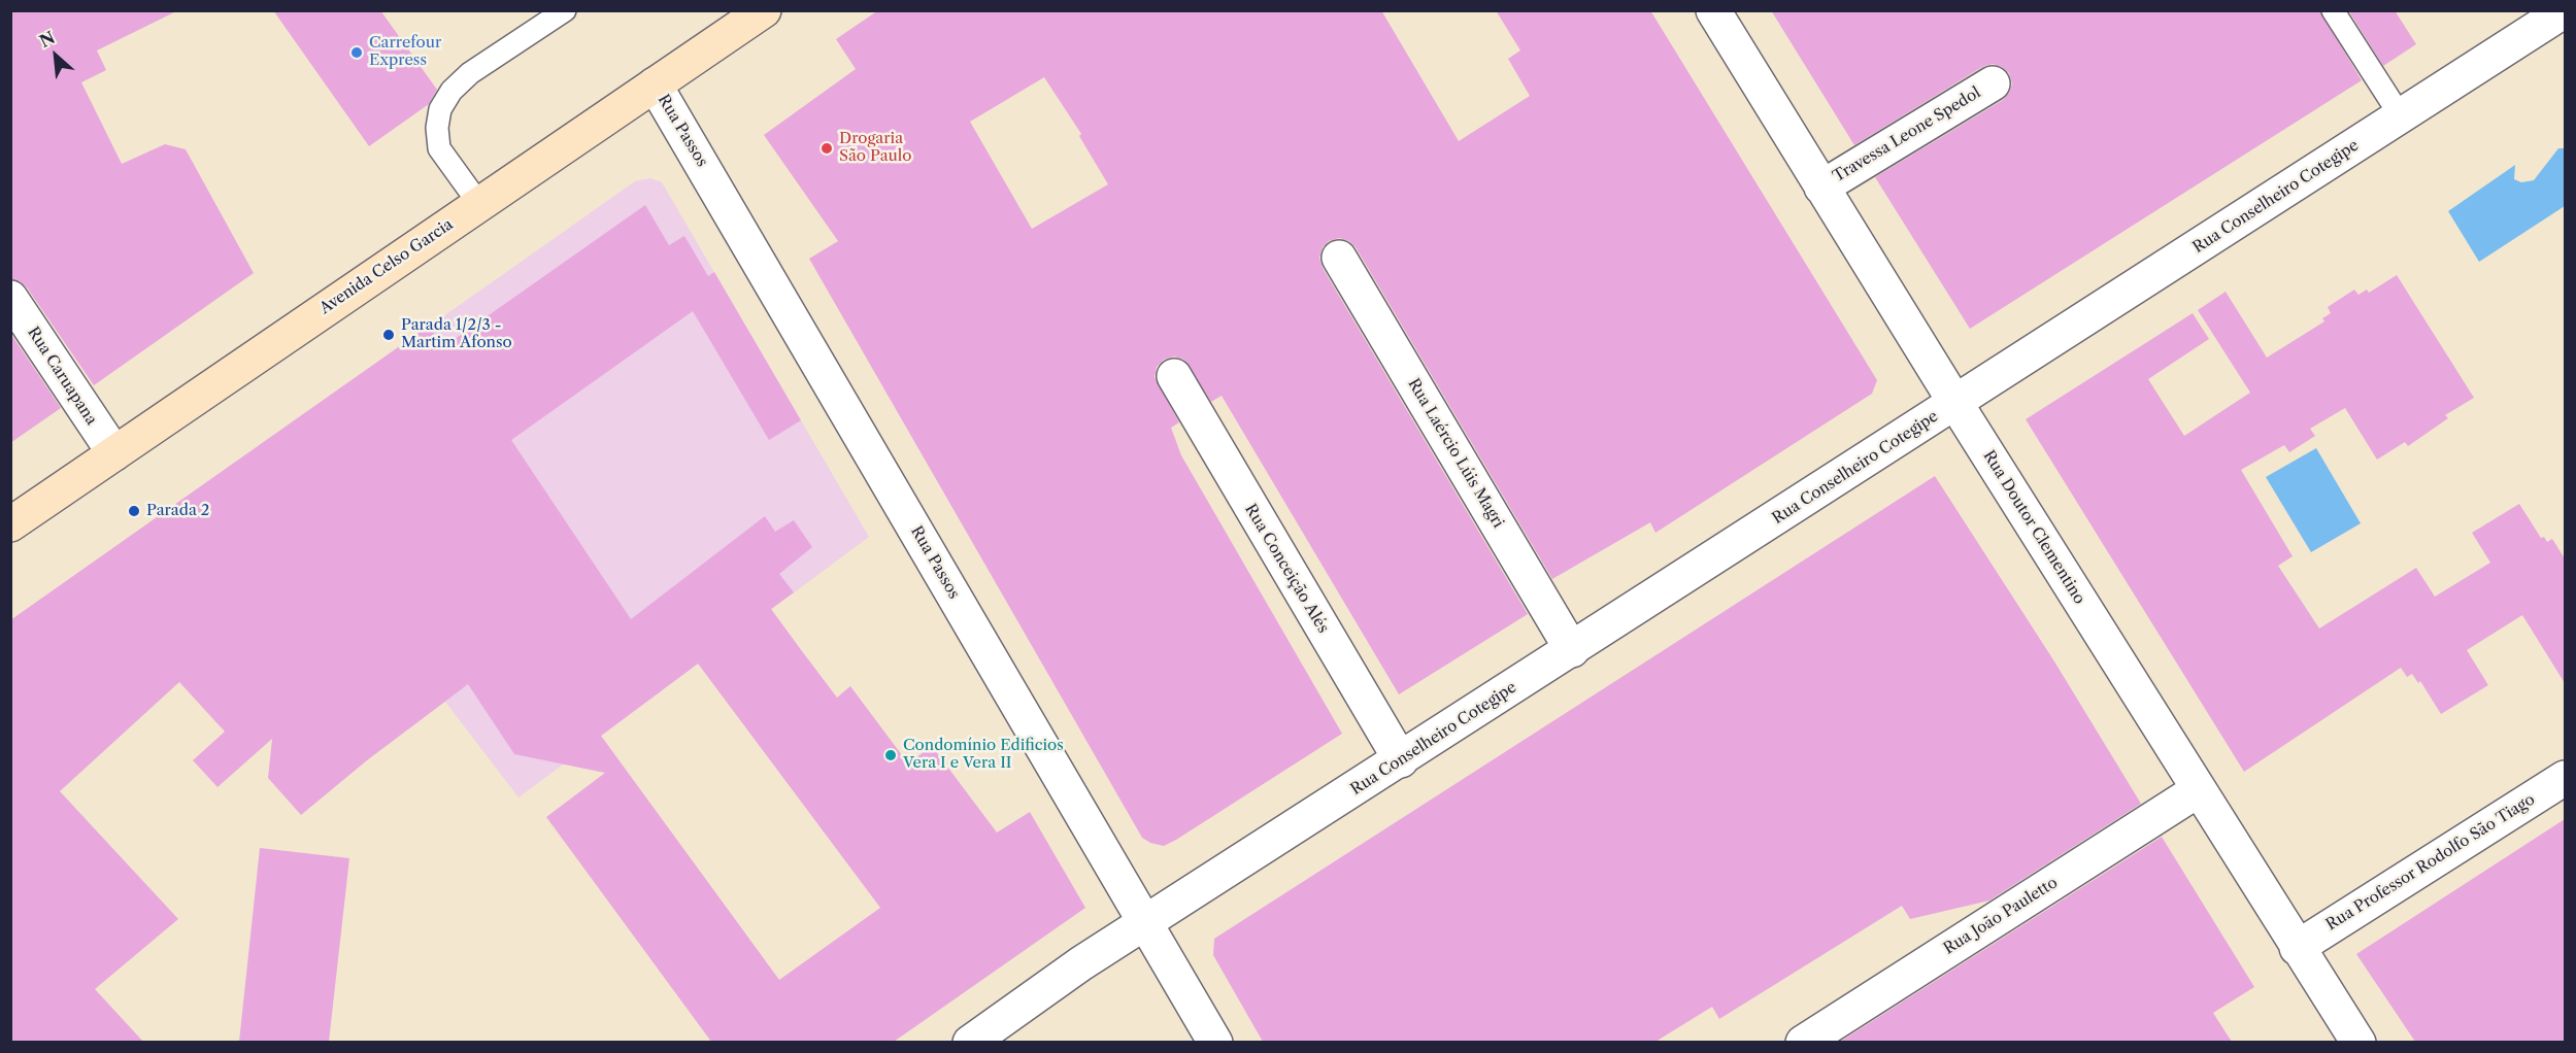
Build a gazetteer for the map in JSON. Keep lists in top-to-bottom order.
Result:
{
  "streets": {
    "main road": ["Avenida Celso Garcia"],
    "street": [
      "Rua Passos",
      "Travessa Leone Spedol",
      "Rua Conselheiro Cotegipe",
      "Rua Caruapana",
      "Rua Laércio Lúis Magri",
      "Rua Doutor Clementino",
      "Rua Conceição Alés",
      "Rua Professor Rodolfo São Tiago",
      "Rua João Pauletto"
    ]
  },
  "crossings": [
    ["Rua Passos", "Rua Conselheiro Cotegipe"],
    ["Rua Passos", "Avenida Celso Garcia"],
    ["Travessa Leone Spedol", "Rua Doutor Clementino"],
    ["Rua Conselheiro Cotegipe", "Rua Laércio Lúis Magri"],
    ["Rua Conselheiro Cotegipe", "Rua Doutor Clementino"],
    ["Rua Conselheiro Cotegipe", "Rua Conceição Alés"],
    ["Avenida Celso Garcia", "Rua Caruapana"],
    ["Rua Doutor Clementino", "Rua Professor Rodolfo São Tiago"],
    ["Rua Doutor Clementino", "Rua João Pauletto"]
  ],
  "places": [
    "Carrefour Express",
    "Drogaria São Paulo",
    "Parada 1/2/3 - Martim Afonso",
    "Parada 2",
    "Condomínio Edificios Vera I e Vera II"
  ],
  "north": "top left"
}
